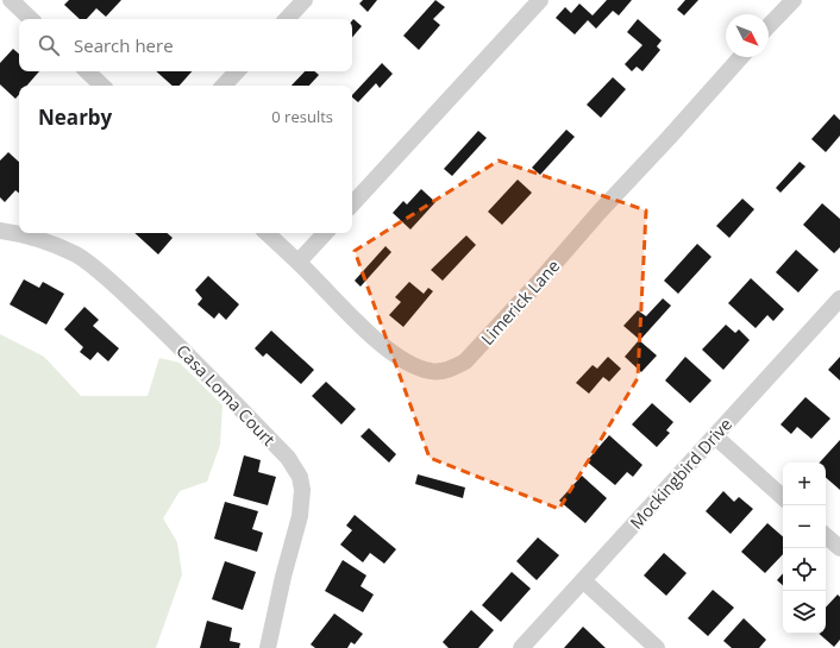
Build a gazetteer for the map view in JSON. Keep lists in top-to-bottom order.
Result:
{
  "streets": {
    "street": ["Limerick Lane", "Casa Loma Court", "Mockingbird Drive"]
  },
  "north": "bottom right",
  "page": {
    "search": "Search here",
    "heading": ["Nearby", "0 results"],
    "map_buttons": ["+", "−"]
  }
}
